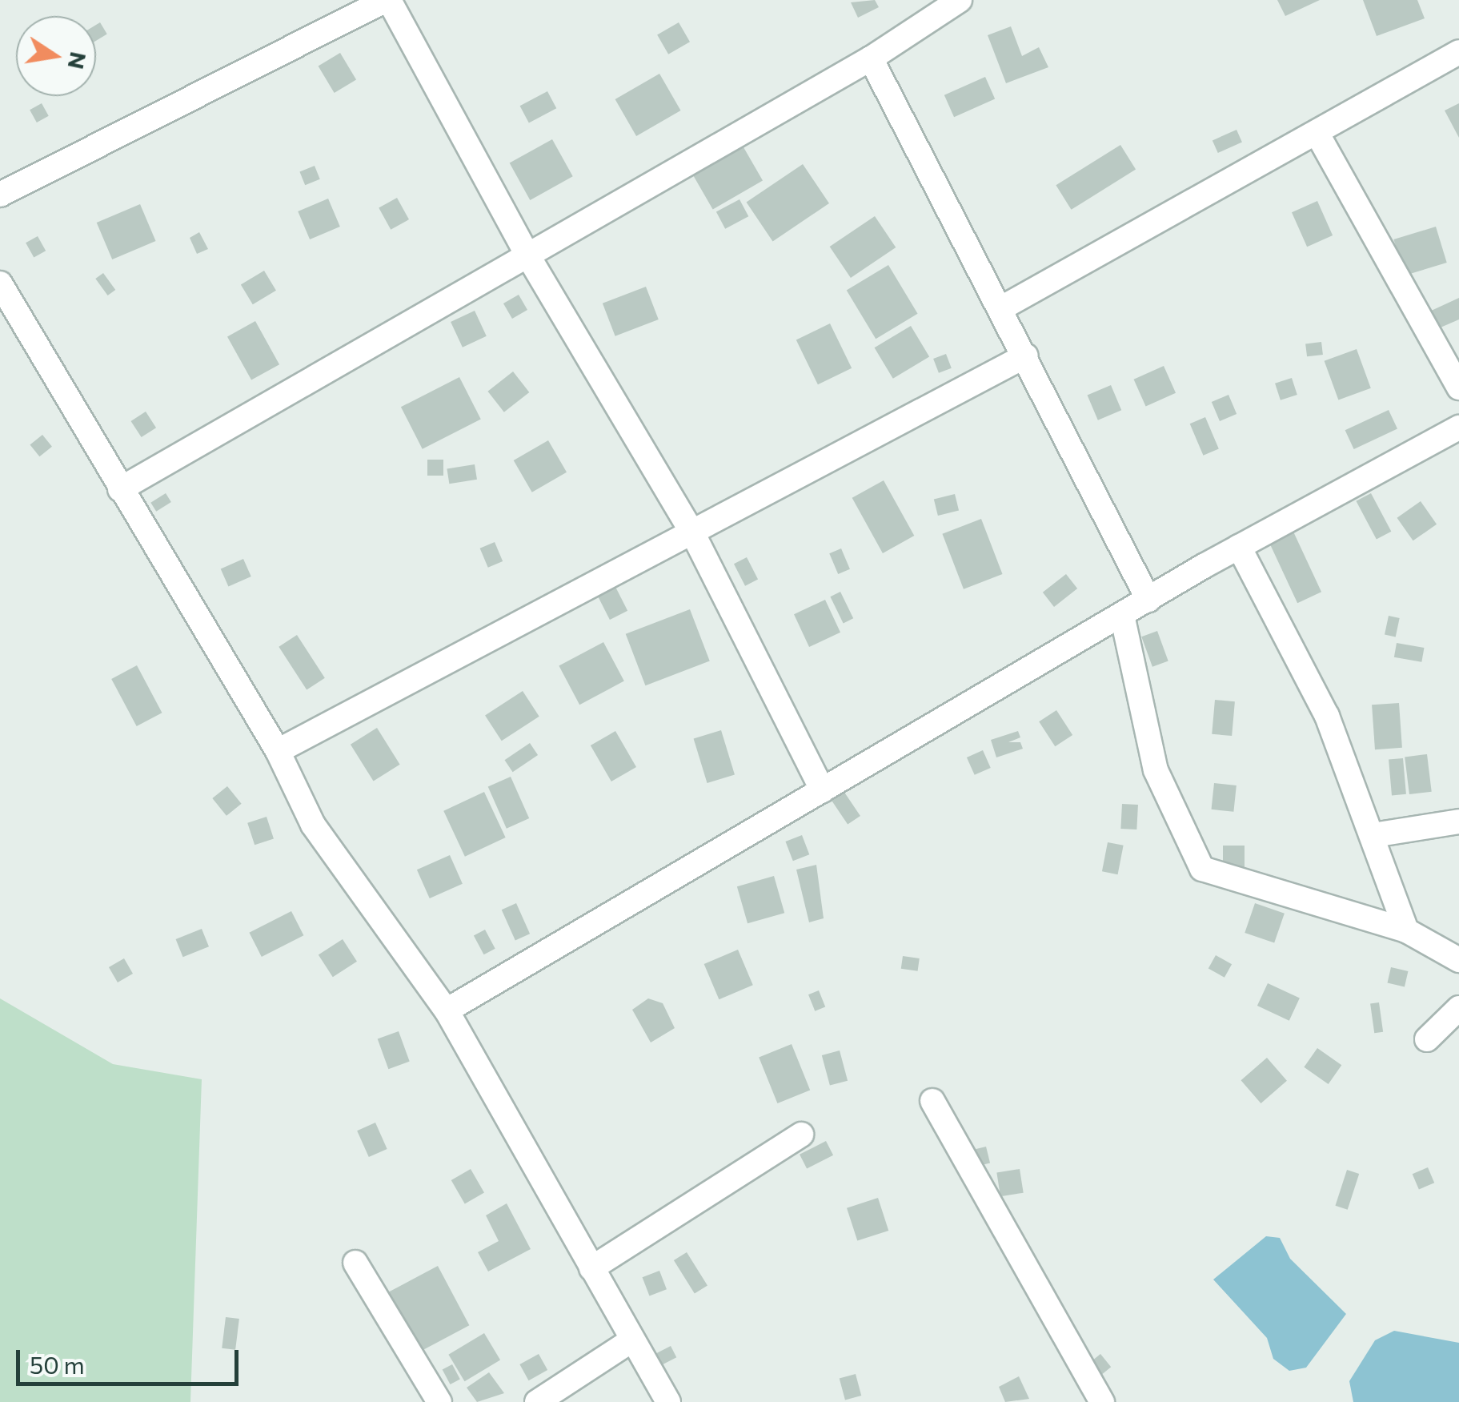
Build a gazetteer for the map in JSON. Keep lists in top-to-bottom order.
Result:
{
  "scale_bar": "50 m",
  "north": "right"
}
